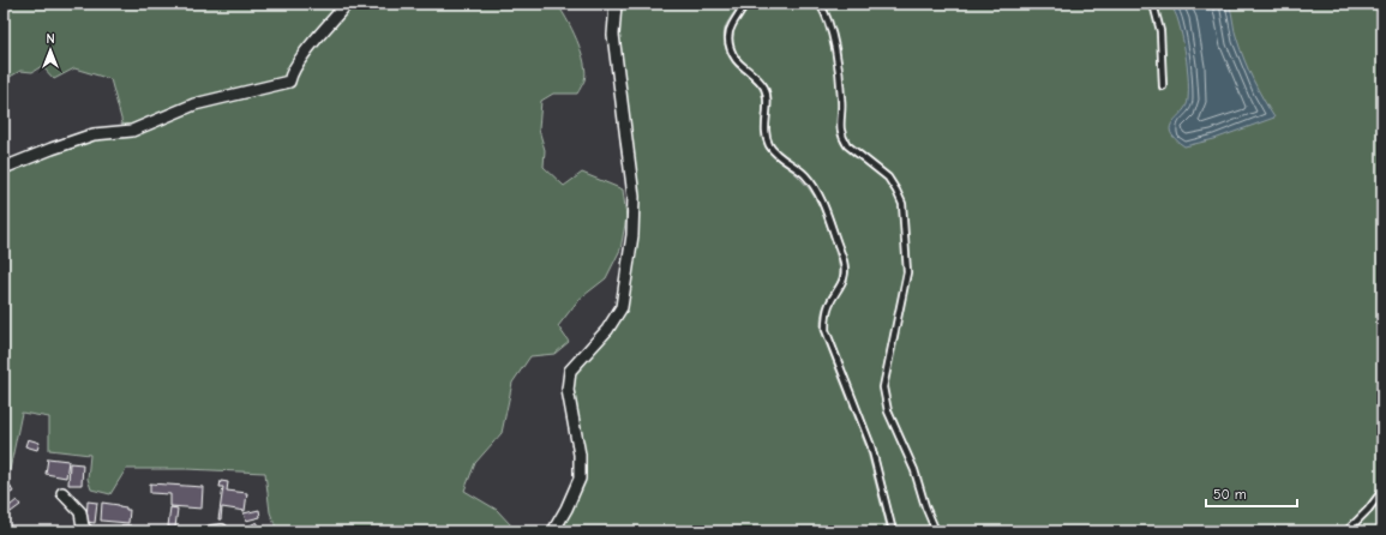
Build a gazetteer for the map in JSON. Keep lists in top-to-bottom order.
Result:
{
  "scale_bar": "50 m",
  "north": "top"
}
